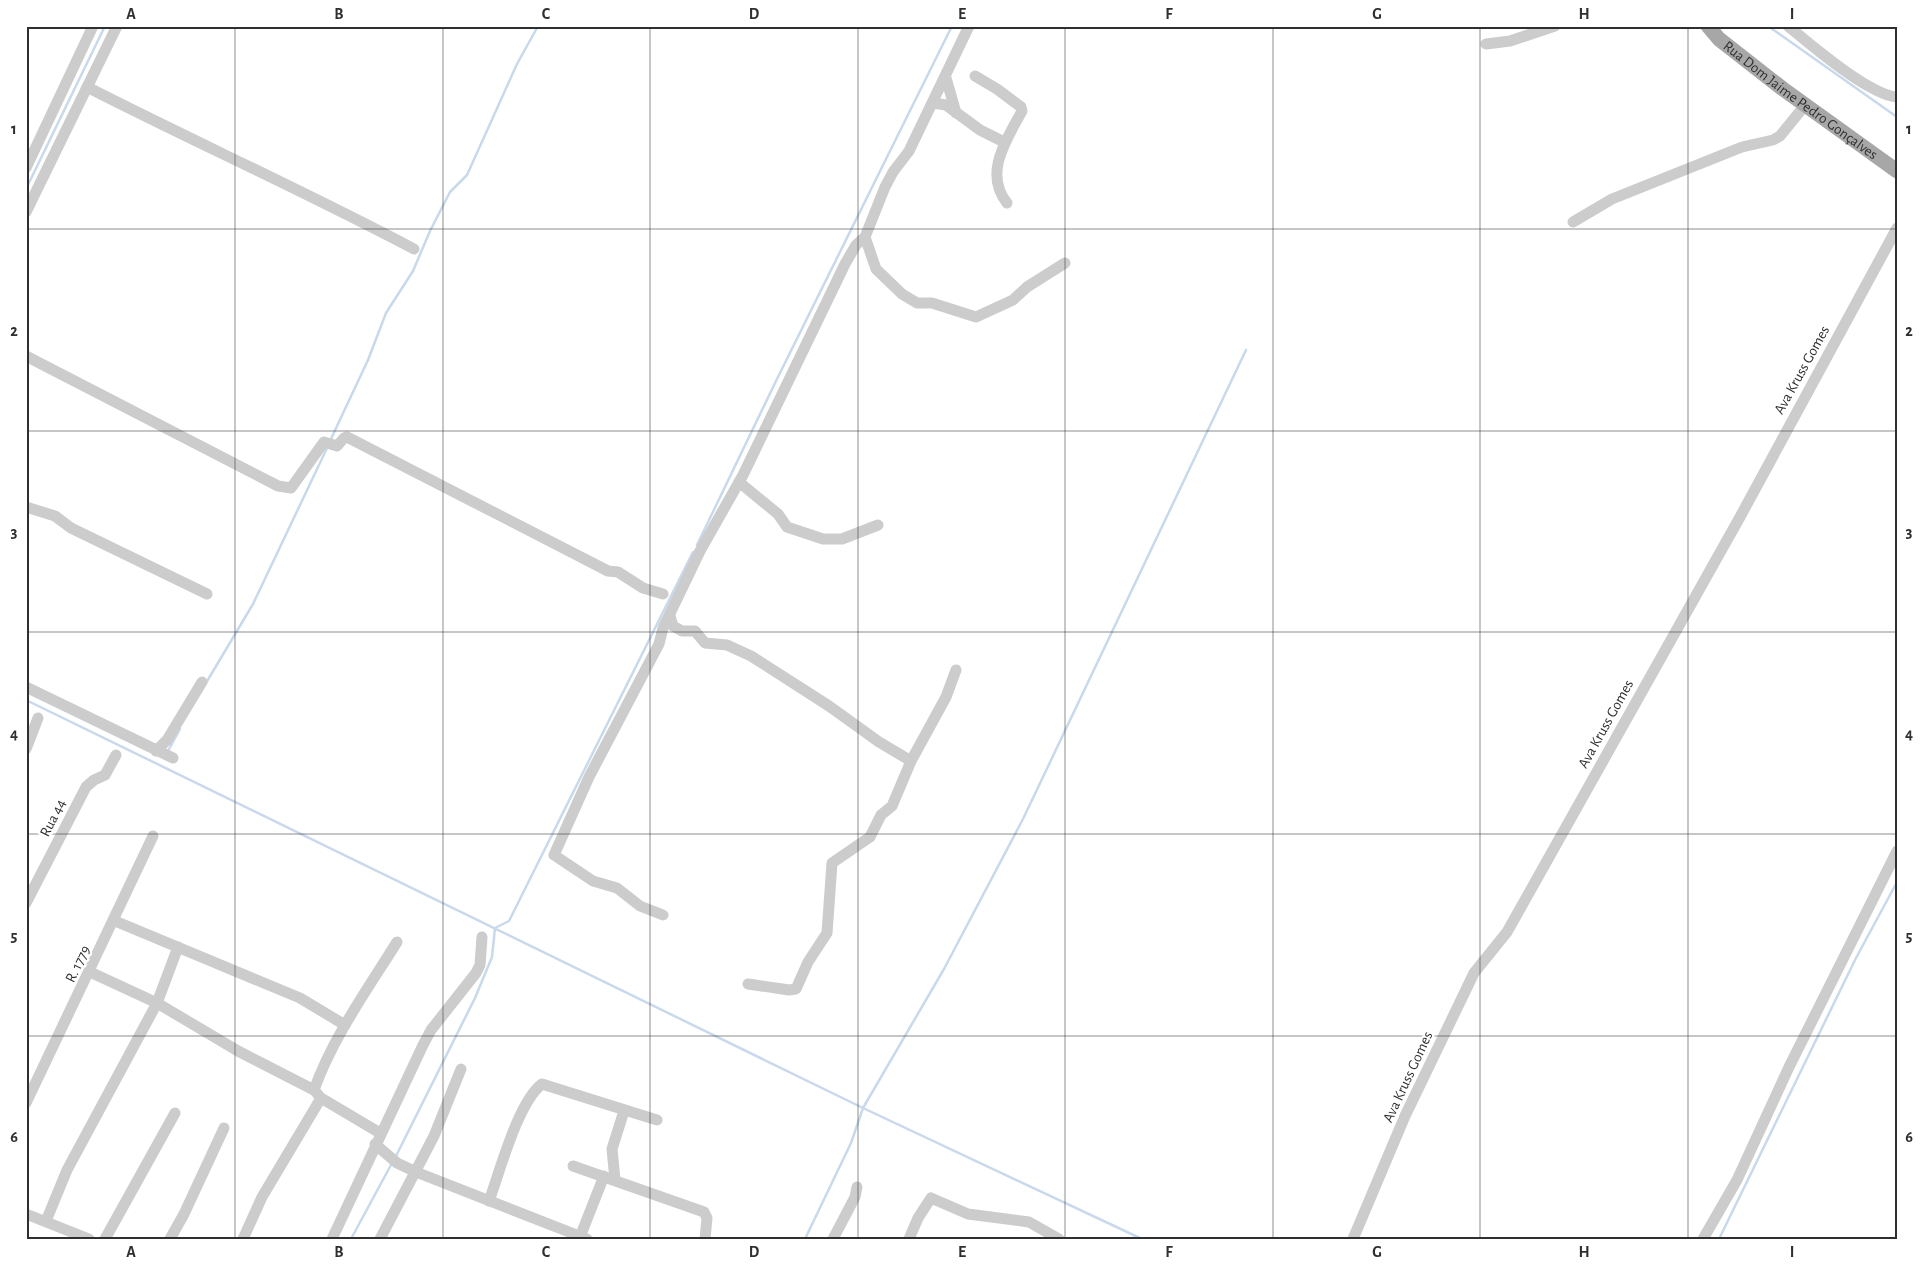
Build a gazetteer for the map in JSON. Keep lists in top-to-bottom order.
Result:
{
  "streets": {
    "main road": ["Rua Dom Jaime Pedro Gonçalves"],
    "street": ["Ava Kruss Gomes", "Rua 44", "R. 1779"]
  },
  "grid": {
    "columns": [
      "A",
      "B",
      "C",
      "D",
      "E",
      "F",
      "G",
      "H",
      "I"
    ],
    "rows": [
      "1",
      "2",
      "3",
      "4",
      "5",
      "6"
    ]
  }
}
